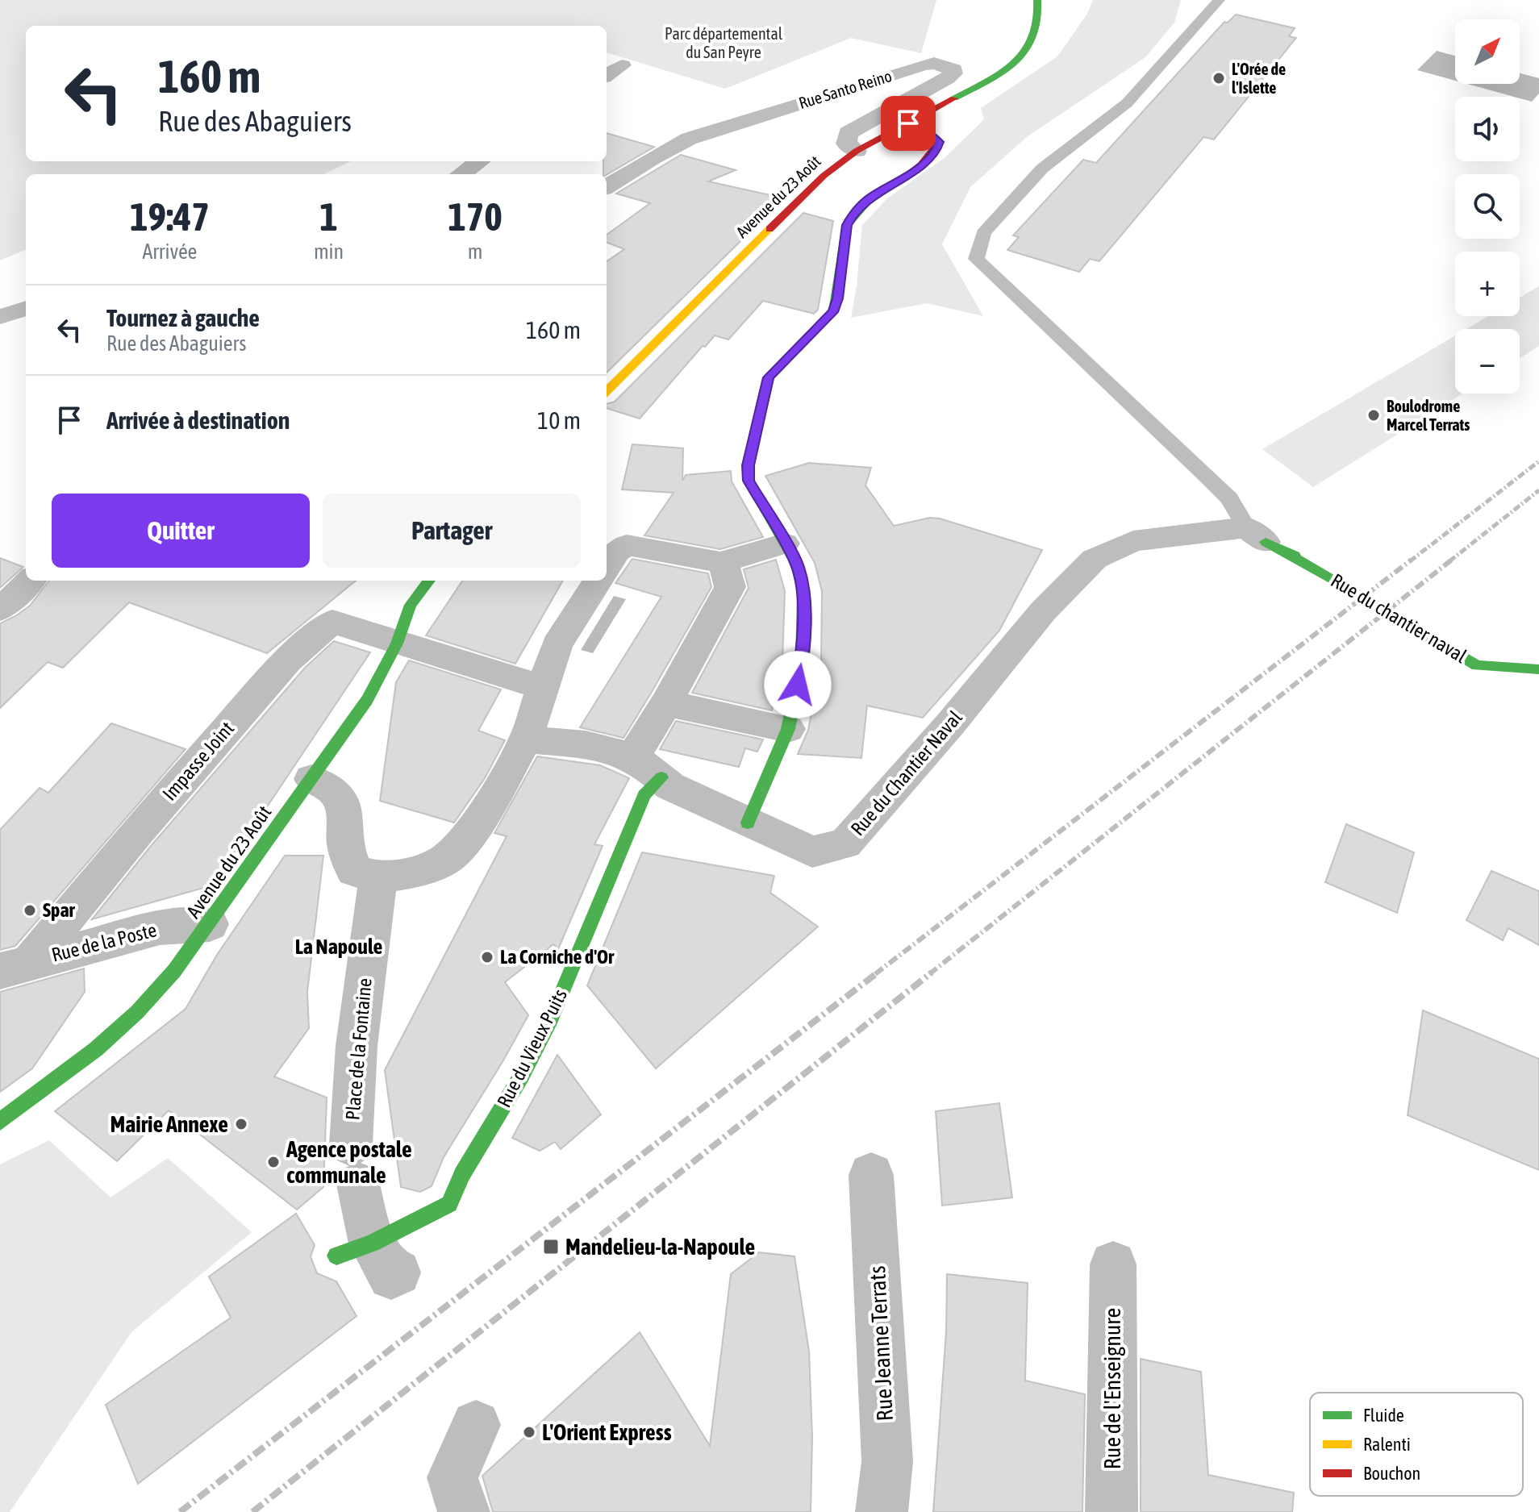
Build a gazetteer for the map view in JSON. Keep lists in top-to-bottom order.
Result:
{
  "streets": {
    "street": [
      "Rue Santo Reino",
      "Avenue du 23 Août",
      "Rue du chantier naval",
      "Impasse Joint",
      "Rue du Chantier Naval",
      "Rue de la Poste",
      "Rue du Vieux Puits",
      "Place de la Fontaine",
      "Rue Jeanne Terrats",
      "Rue de l'Enseignure"
    ]
  },
  "crossings": [
    ["Rue Santo Reino", "Avenue du 23 Août"],
    ["Avenue du 23 Août", "Impasse Joint"],
    ["Avenue du 23 Août", "Rue de la Poste"],
    ["Rue du chantier naval", "Rue du Chantier Naval"],
    ["Impasse Joint", "Rue de la Poste"],
    ["Rue du Chantier Naval", "Rue du Vieux Puits"],
    ["Rue du Vieux Puits", "Place de la Fontaine"]
  ],
  "districts": ["La Napoule"],
  "parks": ["Parc départemental du San Peyre"],
  "places": {
    "other": [
      "L'Orée de l'Islette",
      "Boulodrome Marcel Terrats",
      "Spar",
      "La Corniche d'Or",
      "Mairie Annexe",
      "Agence postale communale",
      "L'Orient Express"
    ],
    "transit": ["Mandelieu-la-Napoule"]
  },
  "legend": ["Fluide", "Ralenti", "Bouchon"],
  "north": "top right",
  "page": {
    "map_buttons": ["+", "−"],
    "turn": ["160 m", "Rue des Abaguiers"],
    "eta": [
      "19:47",
      "Arrivée",
      "1",
      "min",
      "170",
      "m"
    ],
    "list": [
      {
        "name": "Tournez à gauche",
        "note": "Rue des Abaguiers",
        "value": "160 m"
      },
      {
        "name": "Arrivée à destination",
        "value": "10 m"
      }
    ],
    "buttons": ["Quitter", "Partager"]
  }
}
